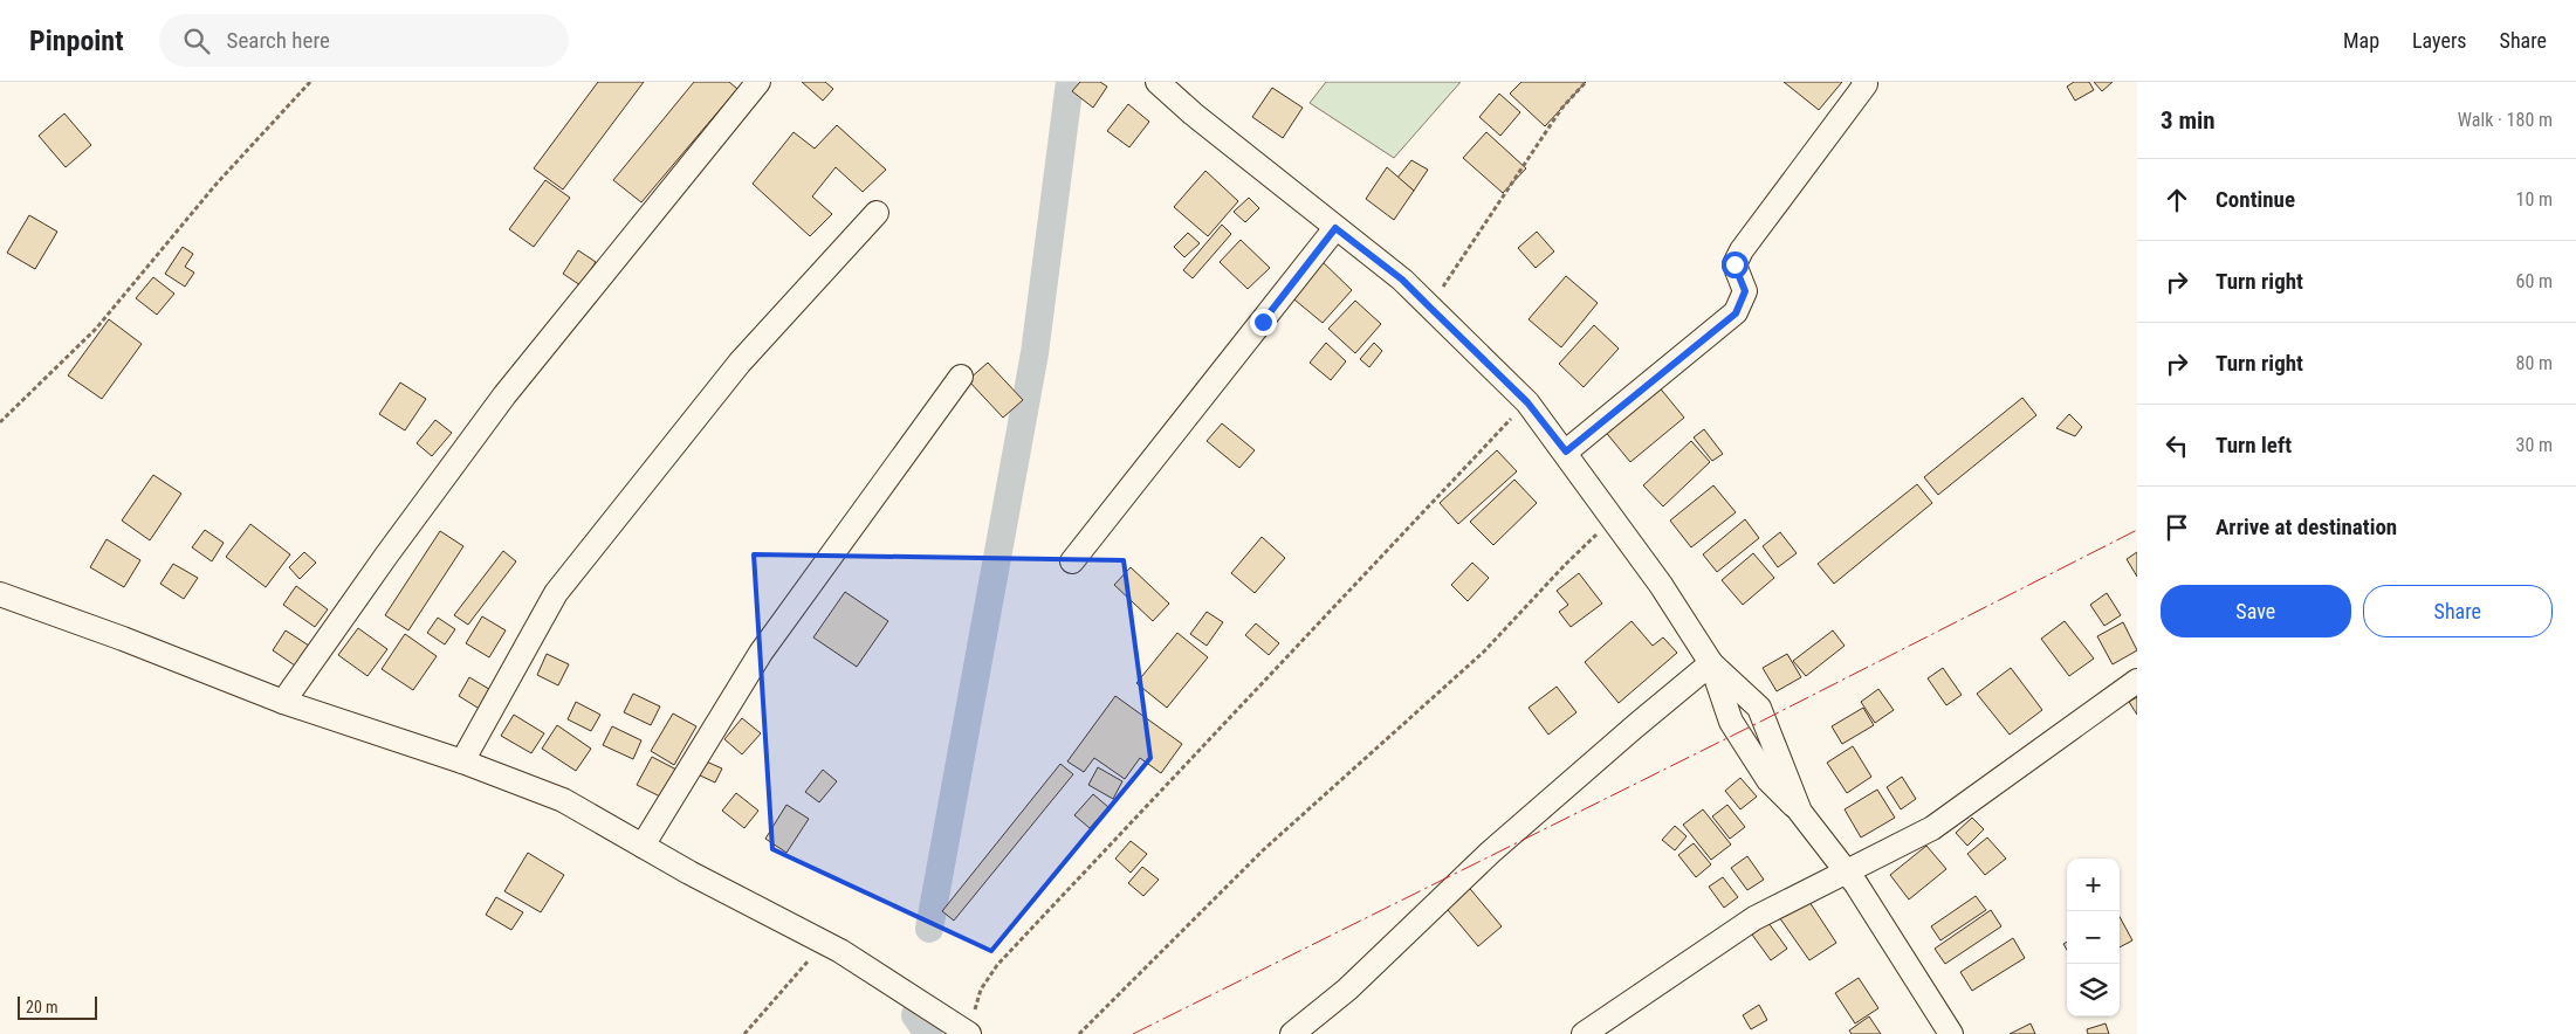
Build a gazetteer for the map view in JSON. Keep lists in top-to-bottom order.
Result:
{
  "scale_bar": "20 m",
  "page": {
    "header": "Pinpoint",
    "search": "Search here",
    "nav": ["Map", "Layers", "Share"],
    "heading": ["3 min", "Walk · 180 m"],
    "list": [
      ["Continue", "10 m"],
      ["Turn right", "60 m"],
      ["Turn right", "80 m"],
      ["Turn left", "30 m"],
      "Arrive at destination"
    ],
    "buttons": ["Save", "Share"],
    "map_buttons": ["+", "−"],
    "scale": "20 m"
  }
}
